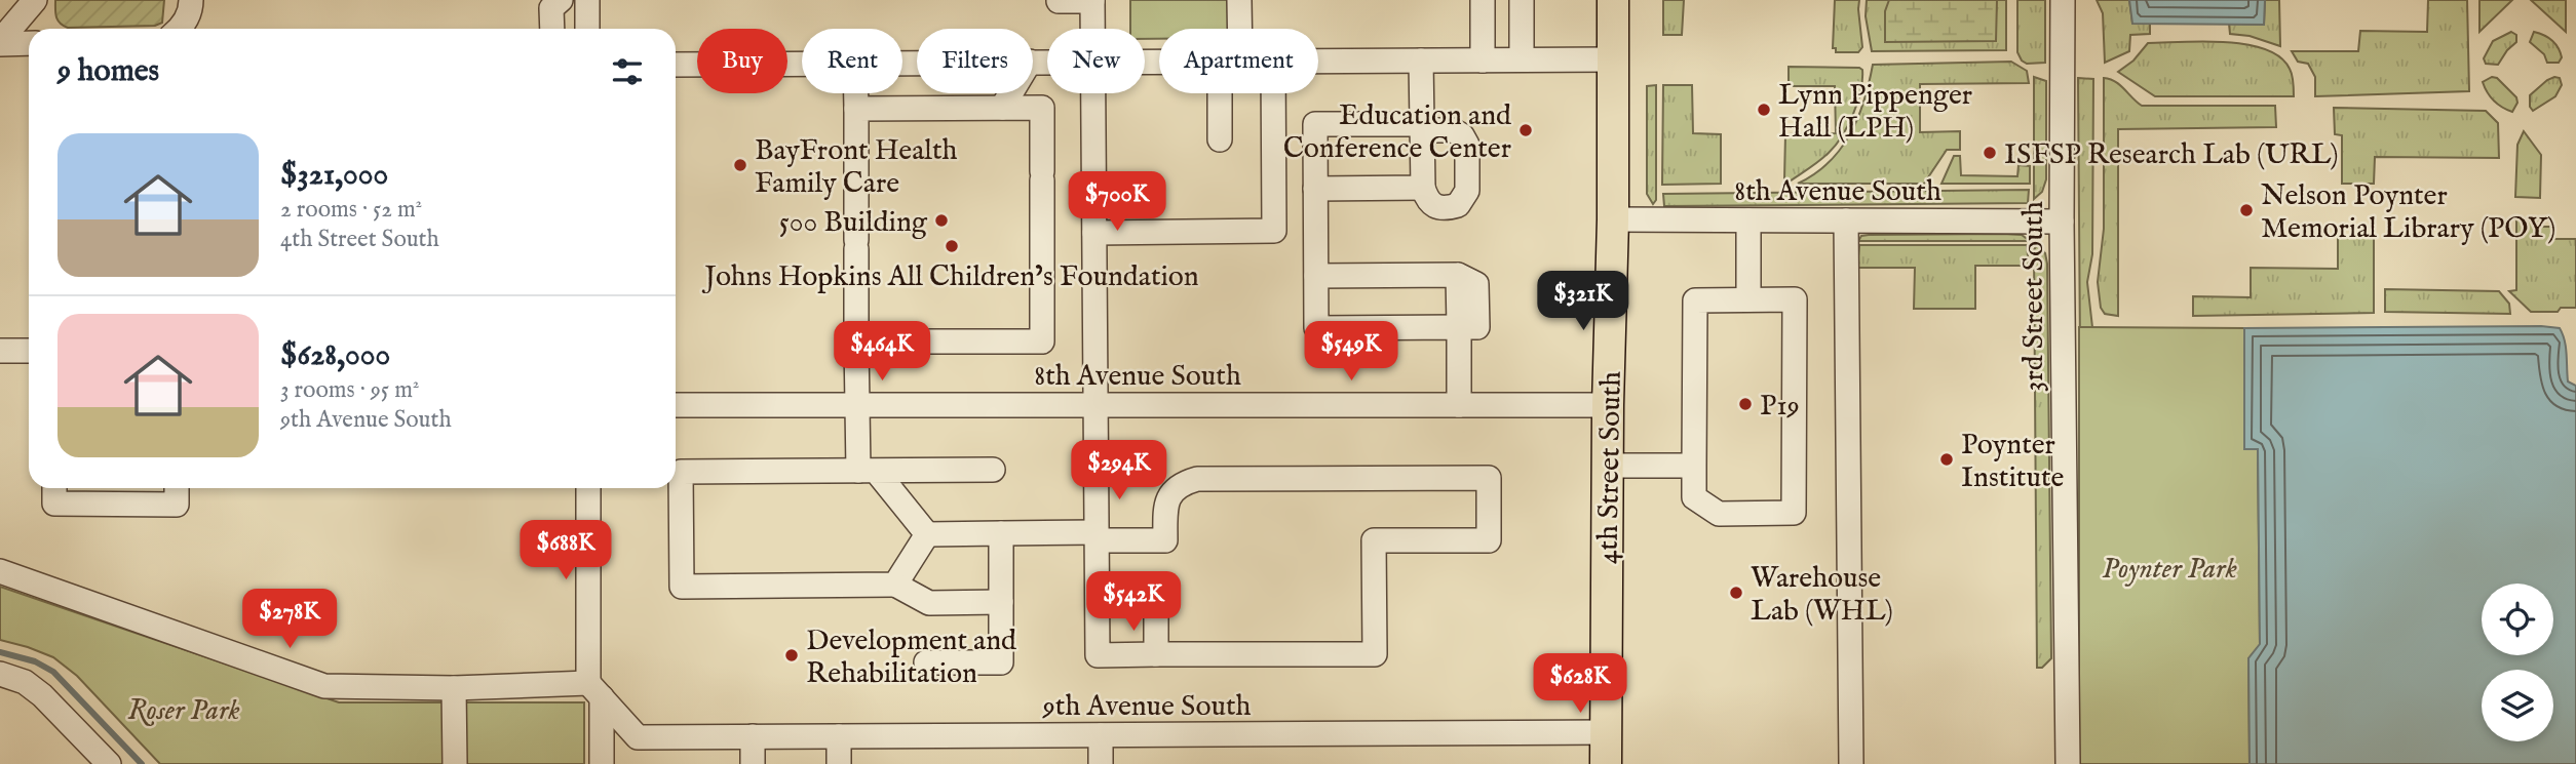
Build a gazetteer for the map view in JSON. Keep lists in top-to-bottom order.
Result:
{
  "streets": {
    "main road": ["4th Street South"],
    "street": ["8th Avenue South", "3rd Street South", "9th Avenue South"]
  },
  "crossings": [
    ["8th Avenue South", "3rd Street South"],
    ["8th Avenue South", "4th Street South"],
    ["4th Street South", "9th Avenue South"]
  ],
  "parks": ["Poynter Park", "Roser Park"],
  "places": [
    "Lynn Pippenger Hall (LPH)",
    "Education and Conference Center",
    "ISFSP Research Lab (URL)",
    "BayFront Health Family Care",
    "Nelson Poynter Memorial Library (POY)",
    "500 Building",
    "Johns Hopkins All Children’s Foundation",
    "P19",
    "Poynter Institute",
    "Warehouse Lab (WHL)",
    "Development and Rehabilitation"
  ],
  "page": {
    "chip": [
      "Buy",
      "Rent",
      "Filters",
      "New",
      "Apartment"
    ],
    "heading": "9 homes",
    "list": [
      {
        "name": "$321,000",
        "note": "2 rooms · 52 m² · 4th Street South"
      },
      {
        "name": "$628,000",
        "note": "3 rooms · 95 m² · 9th Avenue South"
      }
    ],
    "price": [
      "$700K",
      "$321K",
      "$464K",
      "$549K",
      "$294K",
      "$688K",
      "$542K",
      "$278K",
      "$628K"
    ]
  }
}
